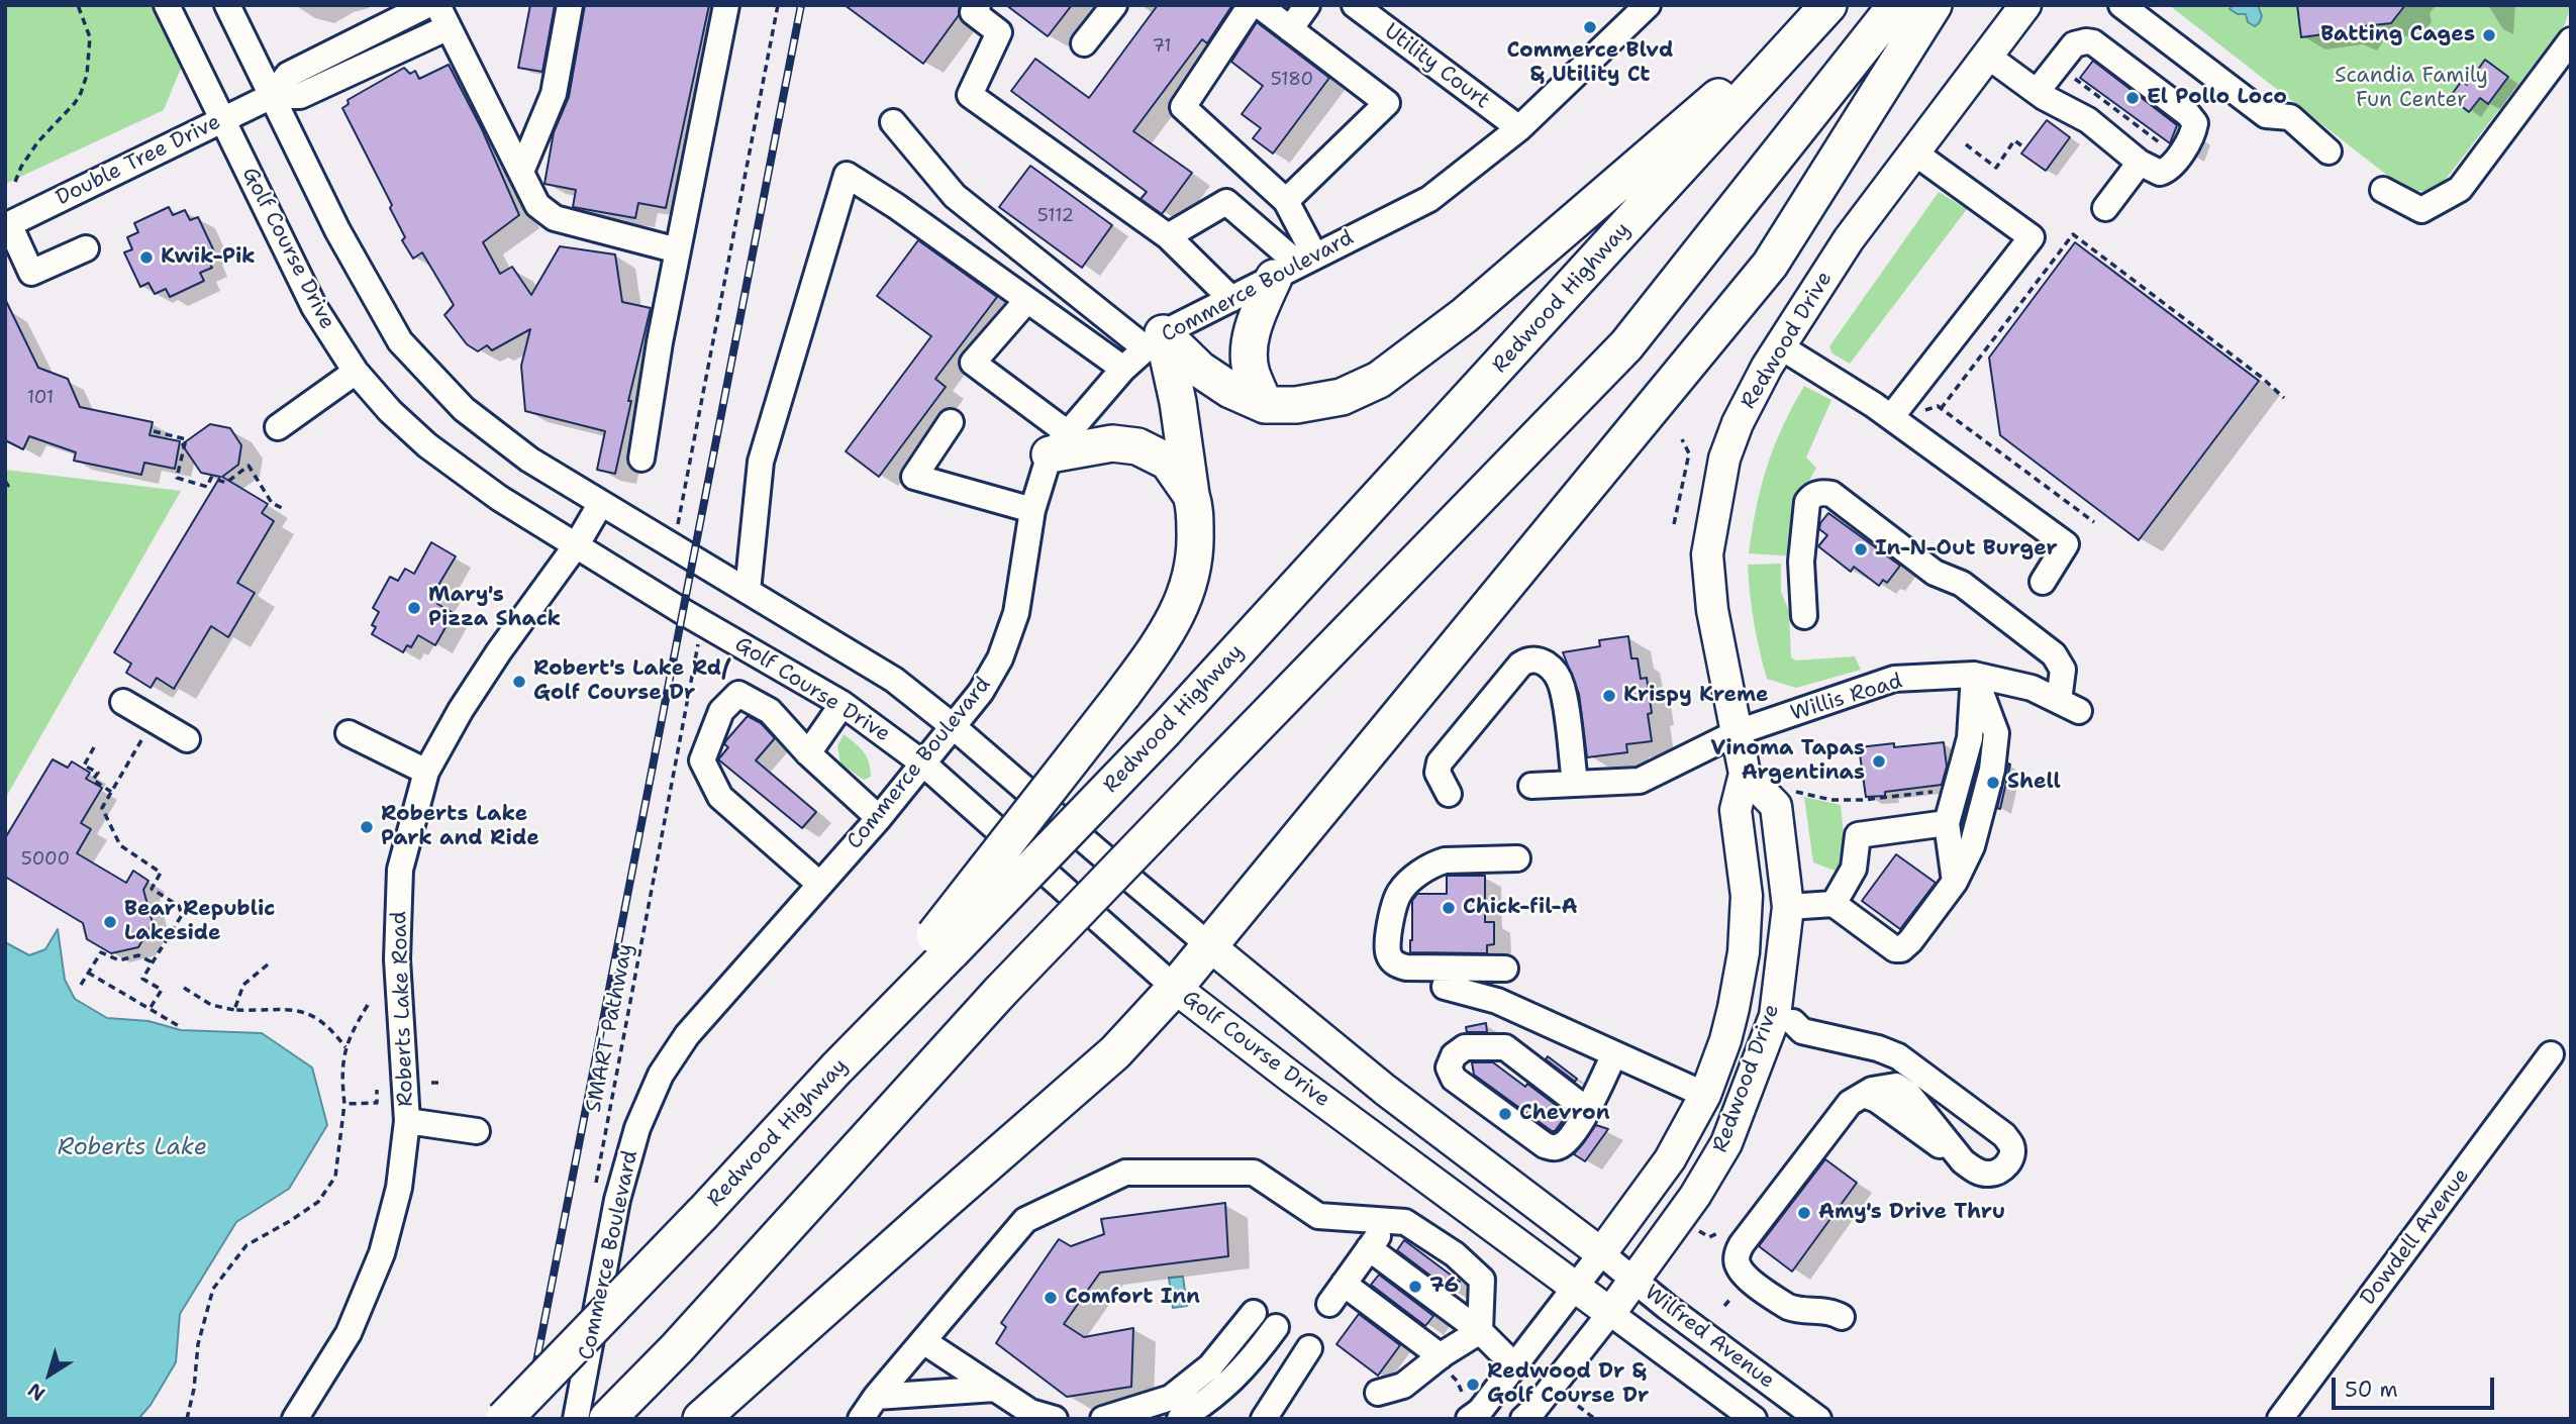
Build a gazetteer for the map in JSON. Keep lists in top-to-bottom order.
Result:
{
  "streets": {
    "highway": ["Redwood Highway"],
    "main road": ["Golf Course Drive", "Redwood Drive", "Wilfred Avenue"],
    "street": [
      "Utility Court",
      "Double Tree Drive",
      "Commerce Boulevard",
      "Willis Road",
      "Roberts Lake Road",
      "Dowdell Avenue"
    ],
    "path": ["SMART Pathway"]
  },
  "crossings": [
    ["Utility Court", "Commerce Boulevard"],
    ["Double Tree Drive", "Golf Course Drive"],
    ["Golf Course Drive", "Commerce Boulevard"],
    ["Golf Course Drive", "Redwood Drive"],
    ["Golf Course Drive", "Roberts Lake Road"],
    ["Golf Course Drive", "Wilfred Avenue"],
    ["Redwood Drive", "Willis Road"],
    ["Redwood Drive", "Wilfred Avenue"]
  ],
  "water": ["Roberts Lake"],
  "parks": ["Scandia Family Fun Center"],
  "places": [
    "Commerce Blvd & Utility Ct",
    "Batting Cages",
    "El Pollo Loco",
    "Kwik-Pik",
    "In-N-Out Burger",
    "Mary's Pizza Shack",
    "Robert's Lake Rd/ Golf Course Dr",
    "Krispy Kreme",
    "Vinoma Tapas Argentinas",
    "Shell",
    "Roberts Lake Park and Ride",
    "Chick-fil-A",
    "Bear Republic Lakeside",
    "Chevron",
    "Amy's Drive Thru",
    "76",
    "Comfort Inn",
    "Redwood Dr & Golf Course Dr"
  ],
  "house_numbers": [
    "71",
    "5180",
    "5112",
    "101",
    "5000"
  ],
  "scale_bar": "50 m",
  "north": "bottom left"
}
